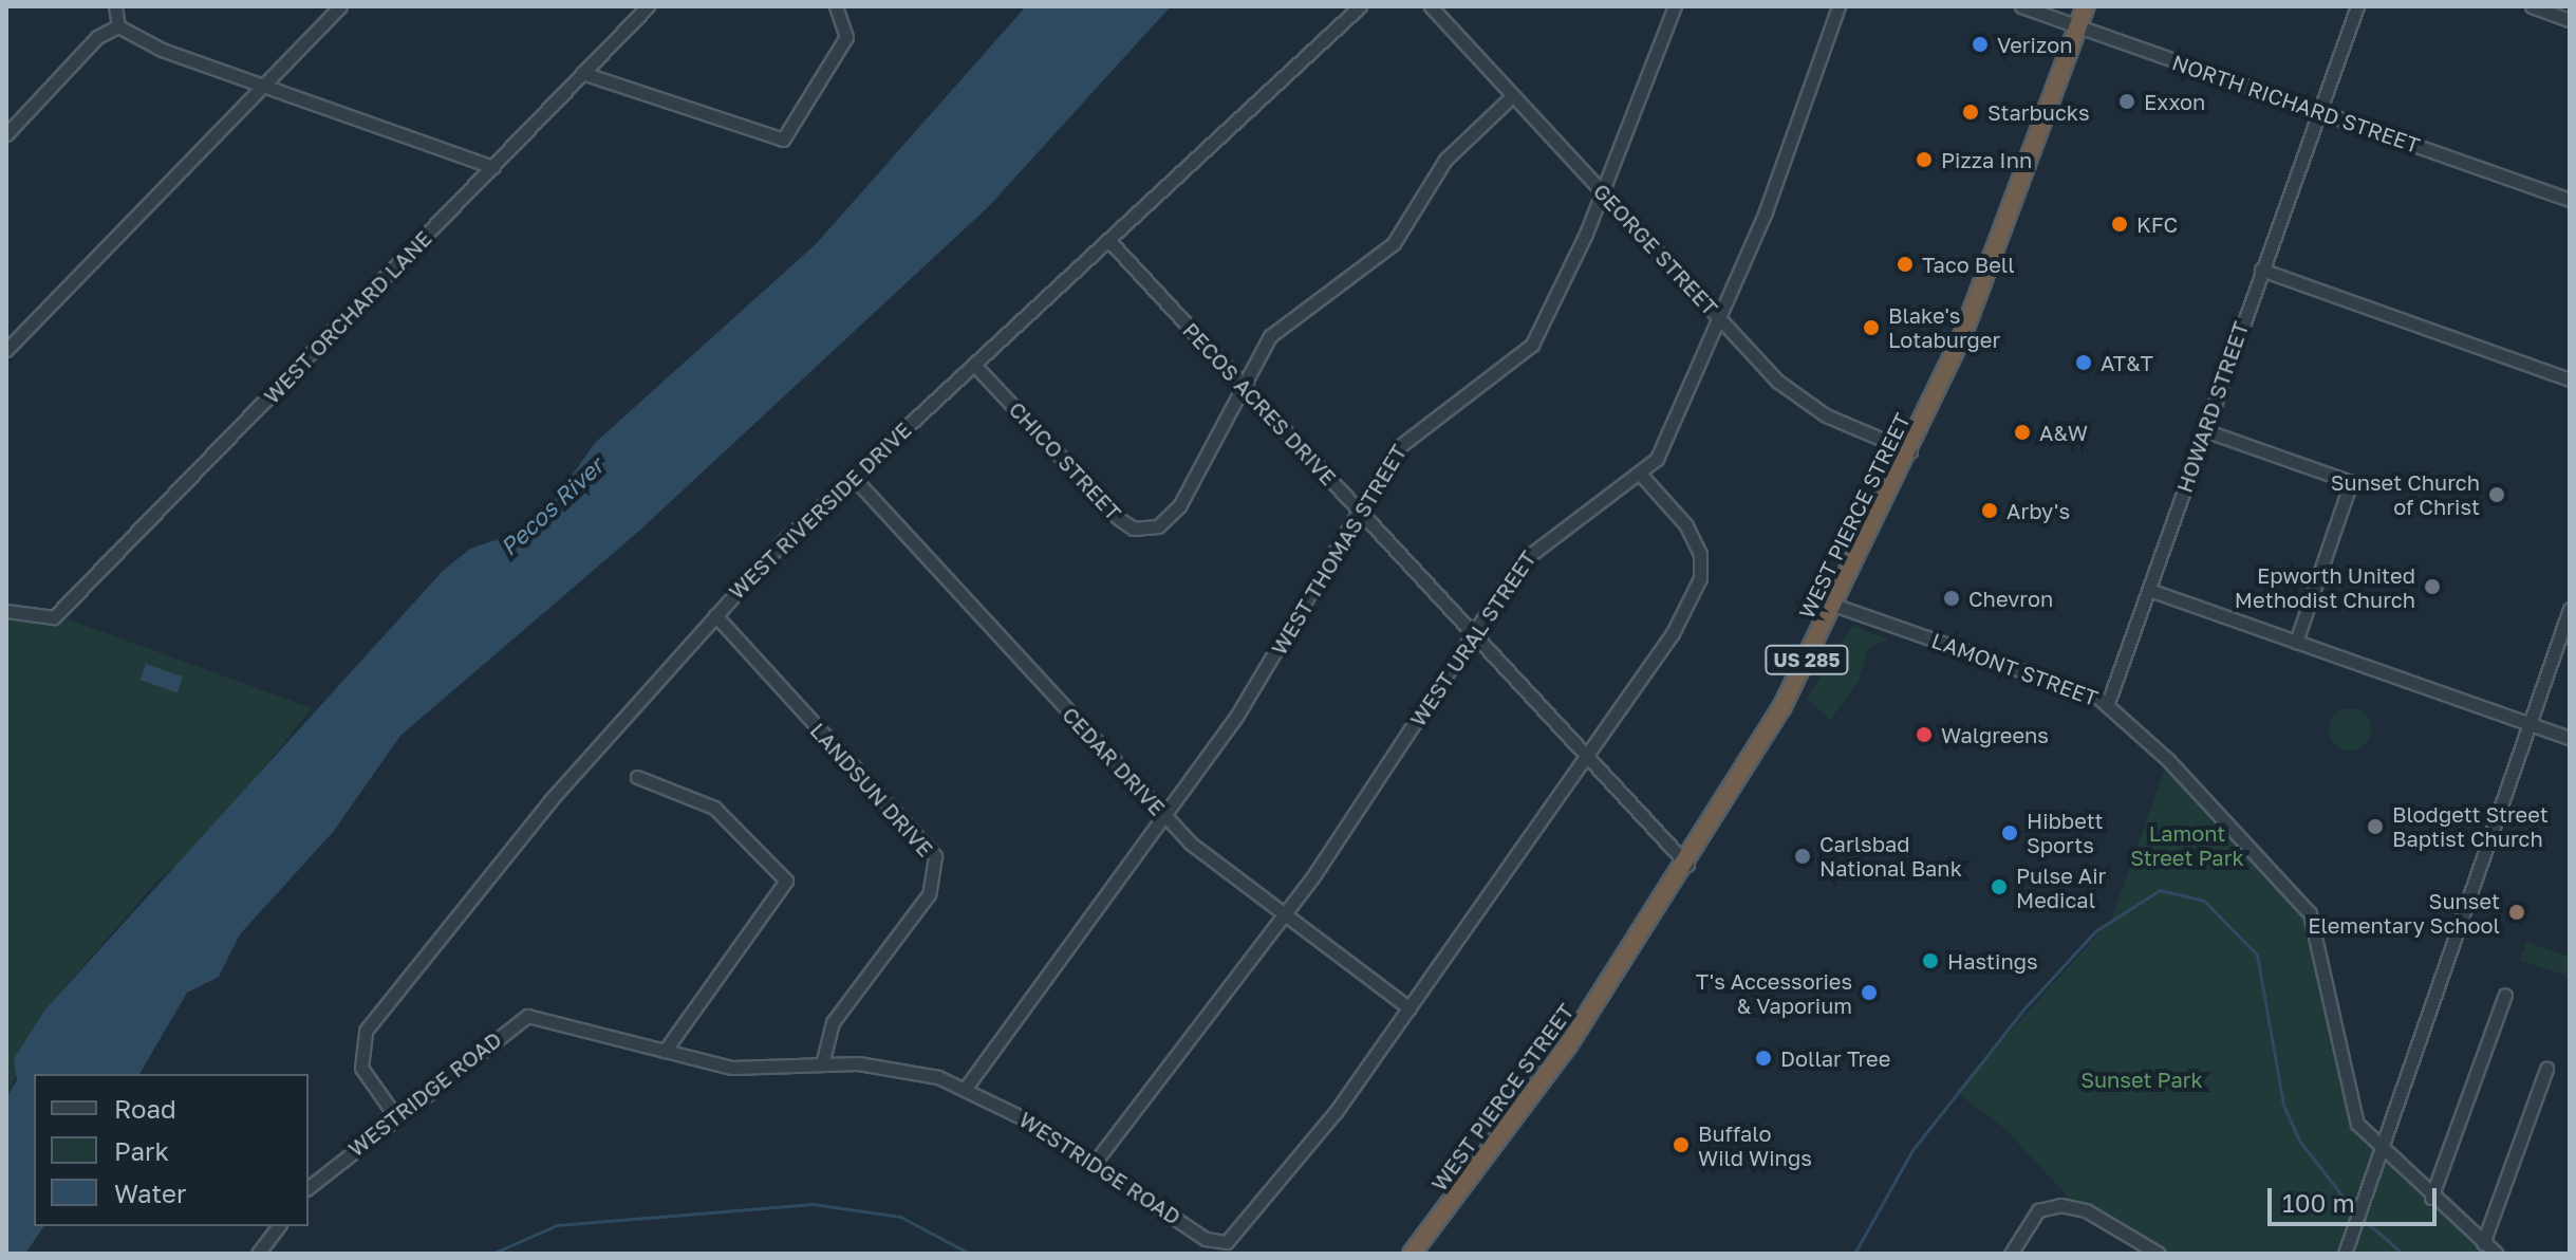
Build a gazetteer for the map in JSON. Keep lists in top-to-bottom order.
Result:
{
  "streets": {
    "highway": ["WEST PIERCE STREET", "US 285"],
    "street": [
      "NORTH RICHARD STREET",
      "GEORGE STREET",
      "WEST ORCHARD LANE",
      "PECOS ACRES DRIVE",
      "HOWARD STREET",
      "CHICO STREET",
      "WEST RIVERSIDE DRIVE",
      "WEST THOMAS STREET",
      "WEST URAL STREET",
      "LAMONT STREET",
      "CEDAR DRIVE",
      "LANDSUN DRIVE",
      "WESTRIDGE ROAD"
    ]
  },
  "crossings": [
    ["NORTH RICHARD STREET", "HOWARD STREET"],
    ["NORTH RICHARD STREET", "WEST PIERCE STREET"],
    ["GEORGE STREET", "CHICO STREET"],
    ["GEORGE STREET", "WEST PIERCE STREET"],
    ["GEORGE STREET", "WEST THOMAS STREET"],
    ["GEORGE STREET", "WEST URAL STREET"],
    ["PECOS ACRES DRIVE", "CHICO STREET"],
    ["PECOS ACRES DRIVE", "WEST RIVERSIDE DRIVE"],
    ["PECOS ACRES DRIVE", "WEST PIERCE STREET"],
    ["PECOS ACRES DRIVE", "WEST THOMAS STREET"],
    ["PECOS ACRES DRIVE", "WEST URAL STREET"],
    ["PECOS ACRES DRIVE", "WESTRIDGE ROAD"],
    ["HOWARD STREET", "LAMONT STREET"],
    ["CHICO STREET", "WEST RIVERSIDE DRIVE"],
    ["WEST RIVERSIDE DRIVE", "CEDAR DRIVE"],
    ["WEST RIVERSIDE DRIVE", "LANDSUN DRIVE"],
    ["WEST RIVERSIDE DRIVE", "WESTRIDGE ROAD"],
    ["WEST PIERCE STREET", "LAMONT STREET"],
    ["WEST THOMAS STREET", "CEDAR DRIVE"],
    ["WEST THOMAS STREET", "WESTRIDGE ROAD"],
    ["WEST URAL STREET", "CEDAR DRIVE"],
    ["WEST URAL STREET", "WESTRIDGE ROAD"],
    ["CEDAR DRIVE", "WESTRIDGE ROAD"],
    ["LANDSUN DRIVE", "WESTRIDGE ROAD"]
  ],
  "water": ["Pecos River"],
  "parks": ["Lamont Street Park", "Sunset Park"],
  "places": [
    "Verizon",
    "Exxon",
    "Starbucks",
    "Pizza Inn",
    "KFC",
    "Taco Bell",
    "Blake's Lotaburger",
    "AT&T",
    "A&W",
    "Sunset Church of Christ",
    "Arby's",
    "Epworth United Methodist Church",
    "Chevron",
    "Walgreens",
    "Blodgett Street Baptist Church",
    "Hibbett Sports",
    "Carlsbad National Bank",
    "Pulse Air Medical",
    "Sunset Elementary School",
    "Hastings",
    "T's Accessories & Vaporium",
    "Dollar Tree",
    "Buffalo Wild Wings"
  ],
  "legend": ["Road", "Park", "Water"],
  "scale_bar": "100 m"
}
